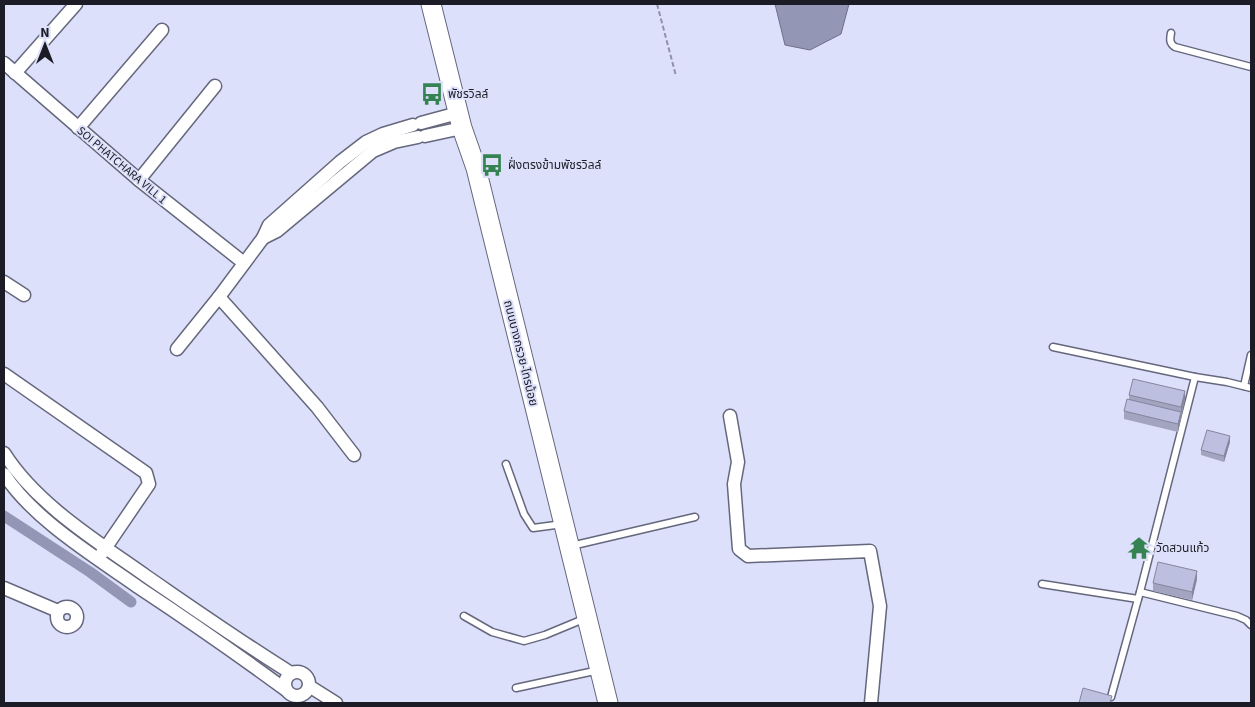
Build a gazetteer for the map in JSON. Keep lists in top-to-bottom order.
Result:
{
  "streets": {
    "main road": ["ถนนบางกรวย-ไทรน้อย"],
    "street": ["SOI PHATCHARA VILL 1"]
  },
  "places": {
    "bus stop": ["พัชรวิลล์", "ฝั่งตรงข้ามพัชรวิลล์"],
    "temple": ["วัดสวนแก้ว"]
  },
  "north": "top"
}
